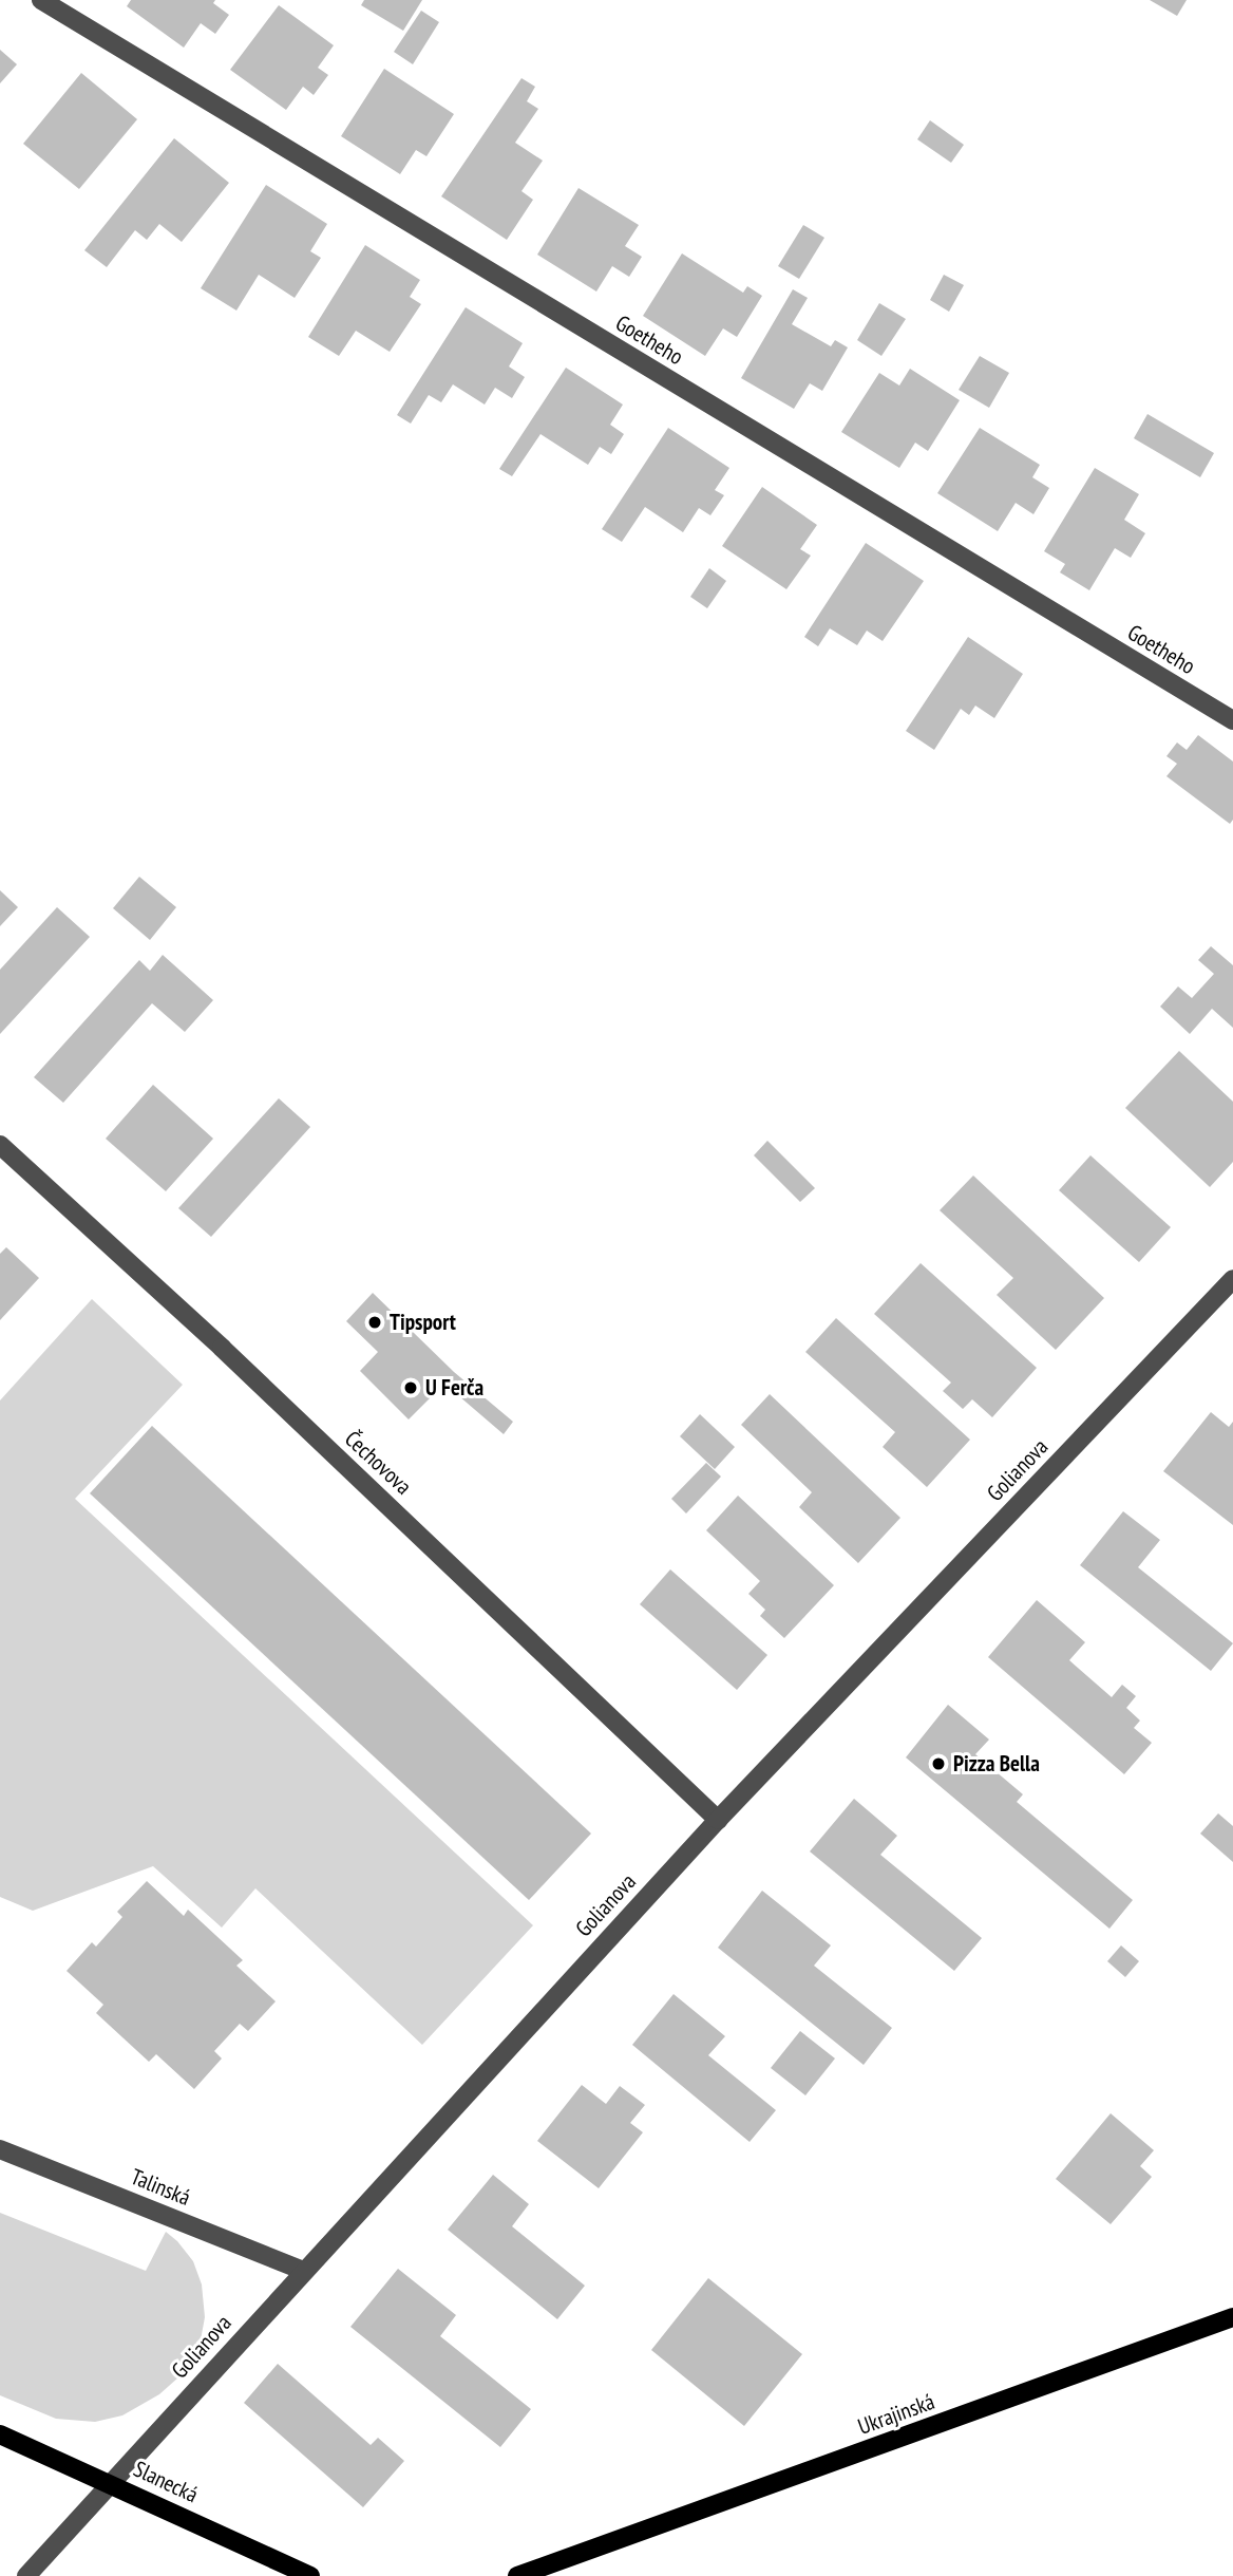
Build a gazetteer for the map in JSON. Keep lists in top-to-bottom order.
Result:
{
  "streets": {
    "main road": ["Ukrajinská", "Slanecká"],
    "street": [
      "Goetheho",
      "Čechovova",
      "Golianova",
      "Talinská"
    ]
  },
  "crossings": [
    ["Čechovova", "Golianova"],
    ["Golianova", "Talinská"],
    ["Golianova", "Slanecká"]
  ],
  "places": ["Tipsport", "U Ferča", "Pizza Bella"]
}
